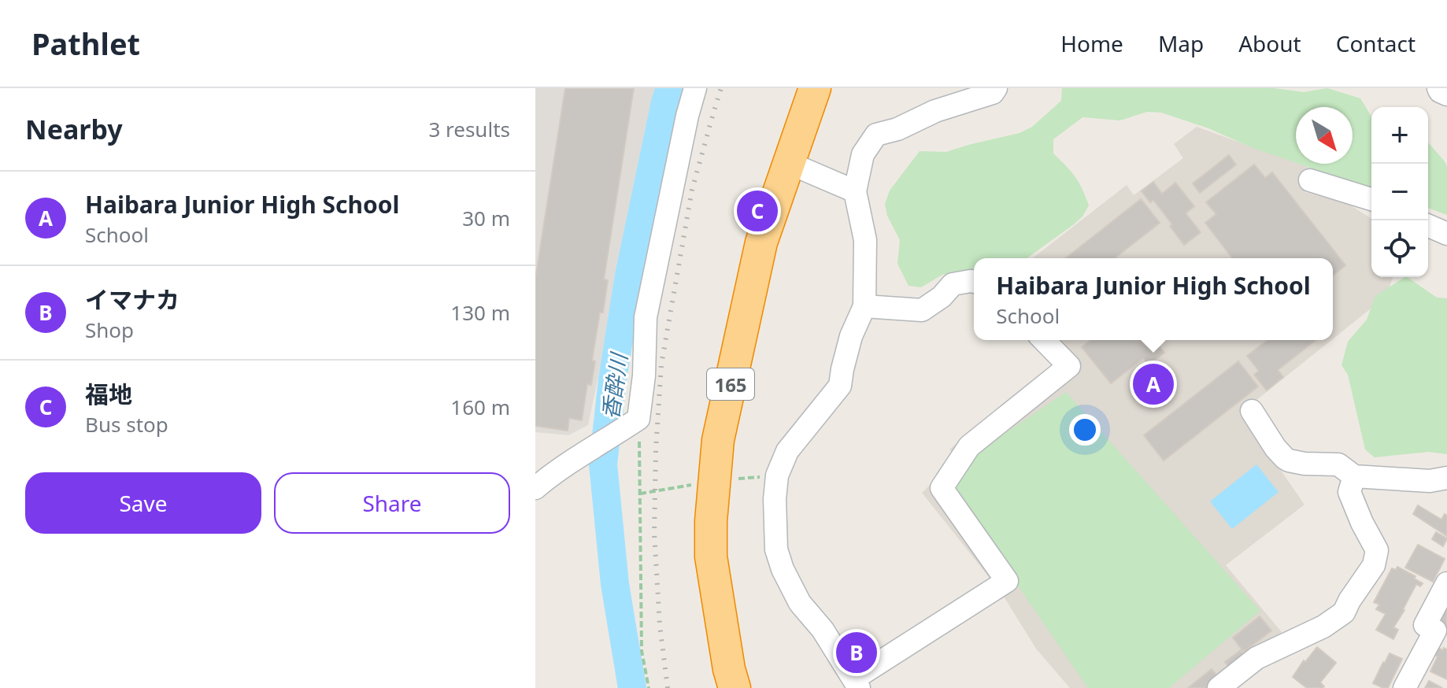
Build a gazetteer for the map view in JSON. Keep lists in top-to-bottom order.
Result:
{
  "streets": {
    "highway": ["165"]
  },
  "water": ["香酔川"],
  "north": "bottom right",
  "page": {
    "header": "Pathlet",
    "nav": [
      "Home",
      "Map",
      "About",
      "Contact"
    ],
    "heading": ["Nearby", "3 results"],
    "map_buttons": ["+", "−"],
    "list": [
      {
        "mark": "A",
        "name": "Haibara Junior High School",
        "note": "School",
        "value": "30 m"
      },
      {
        "mark": "B",
        "name": "イマナカ",
        "note": "Shop",
        "value": "130 m"
      },
      {
        "mark": "C",
        "name": "福地",
        "note": "Bus stop",
        "value": "160 m"
      }
    ],
    "pins": ["C", "A", "B"],
    "popup": ["Haibara Junior High School", "School"],
    "buttons": ["Save", "Share"]
  }
}
